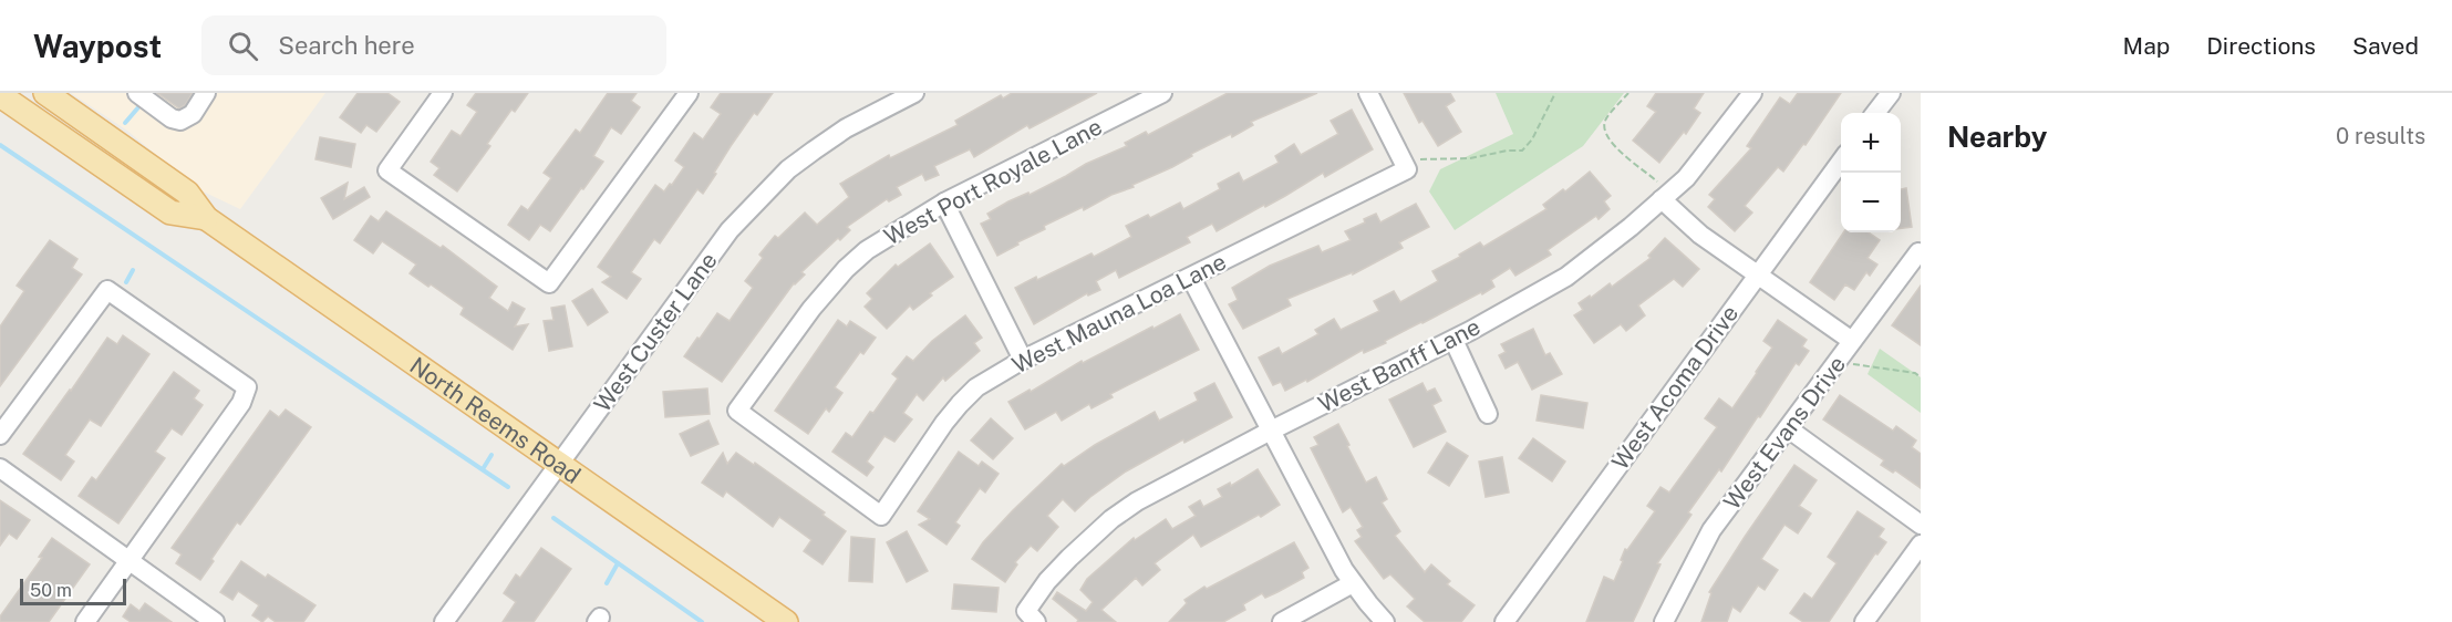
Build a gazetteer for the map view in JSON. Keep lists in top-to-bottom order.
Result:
{
  "streets": {
    "main road": ["North Reems Road"],
    "street": [
      "West Port Royale Lane",
      "West Mauna Loa Lane",
      "West Custer Lane",
      "West Banff Lane",
      "West Acoma Drive",
      "West Evans Drive"
    ]
  },
  "crossings": [
    ["West Port Royale Lane", "West Mauna Loa Lane"],
    ["West Custer Lane", "North Reems Road"]
  ],
  "scale_bar": "50 m",
  "page": {
    "header": "Waypost",
    "search": "Search here",
    "nav": ["Map", "Directions", "Saved"],
    "heading": ["Nearby", "0 results"],
    "map_buttons": ["+", "−"],
    "scale": "50 m"
  }
}
